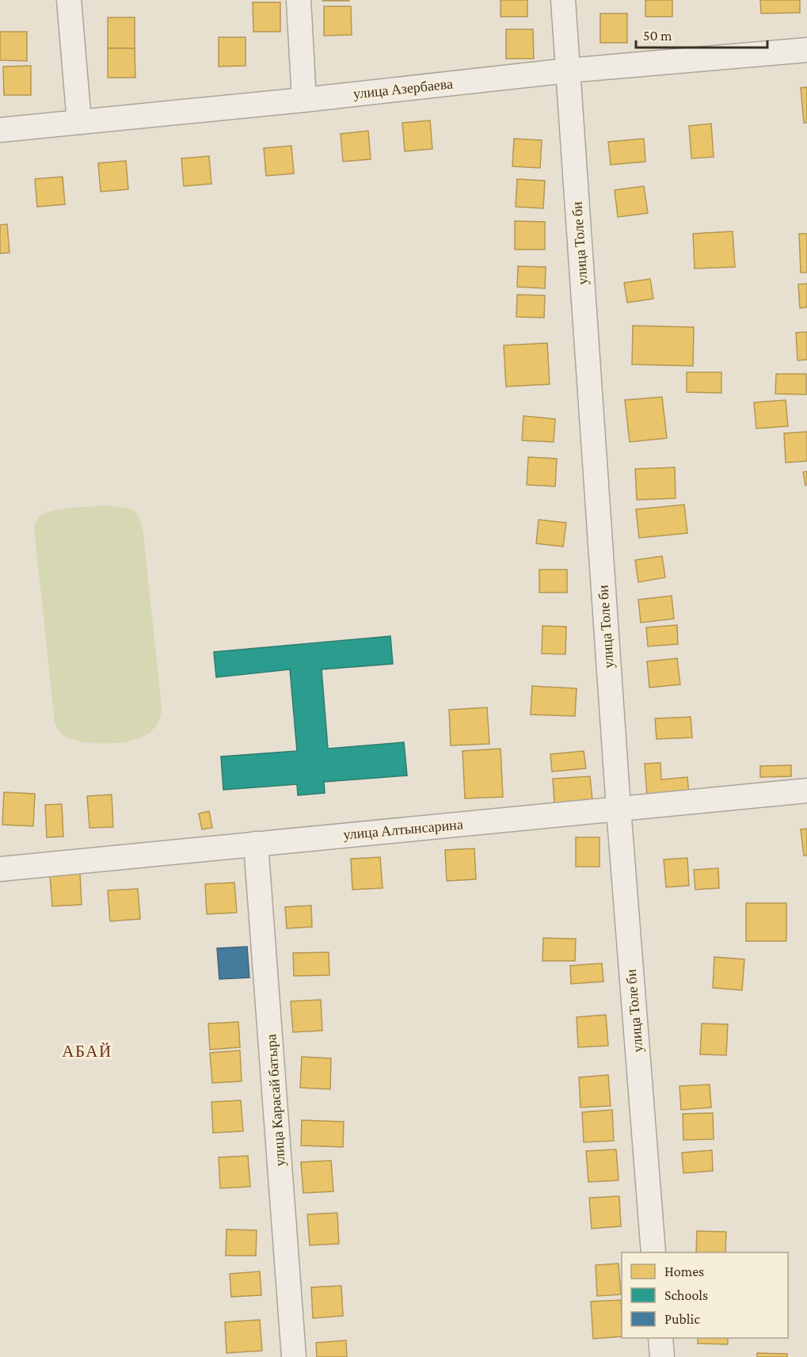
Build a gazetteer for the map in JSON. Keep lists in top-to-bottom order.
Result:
{
  "streets": {
    "street": [
      "улица Азербаева",
      "улица Толе би",
      "улица Алтынсарина",
      "улица Карасай батыра"
    ]
  },
  "crossings": [
    ["улица Азербаева", "улица Толе би"],
    ["улица Толе би", "улица Алтынсарина"],
    ["улица Алтынсарина", "улица Карасай батыра"]
  ],
  "districts": ["АБАЙ"],
  "legend": ["Homes", "Schools", "Public"],
  "scale_bar": "50 m"
}
